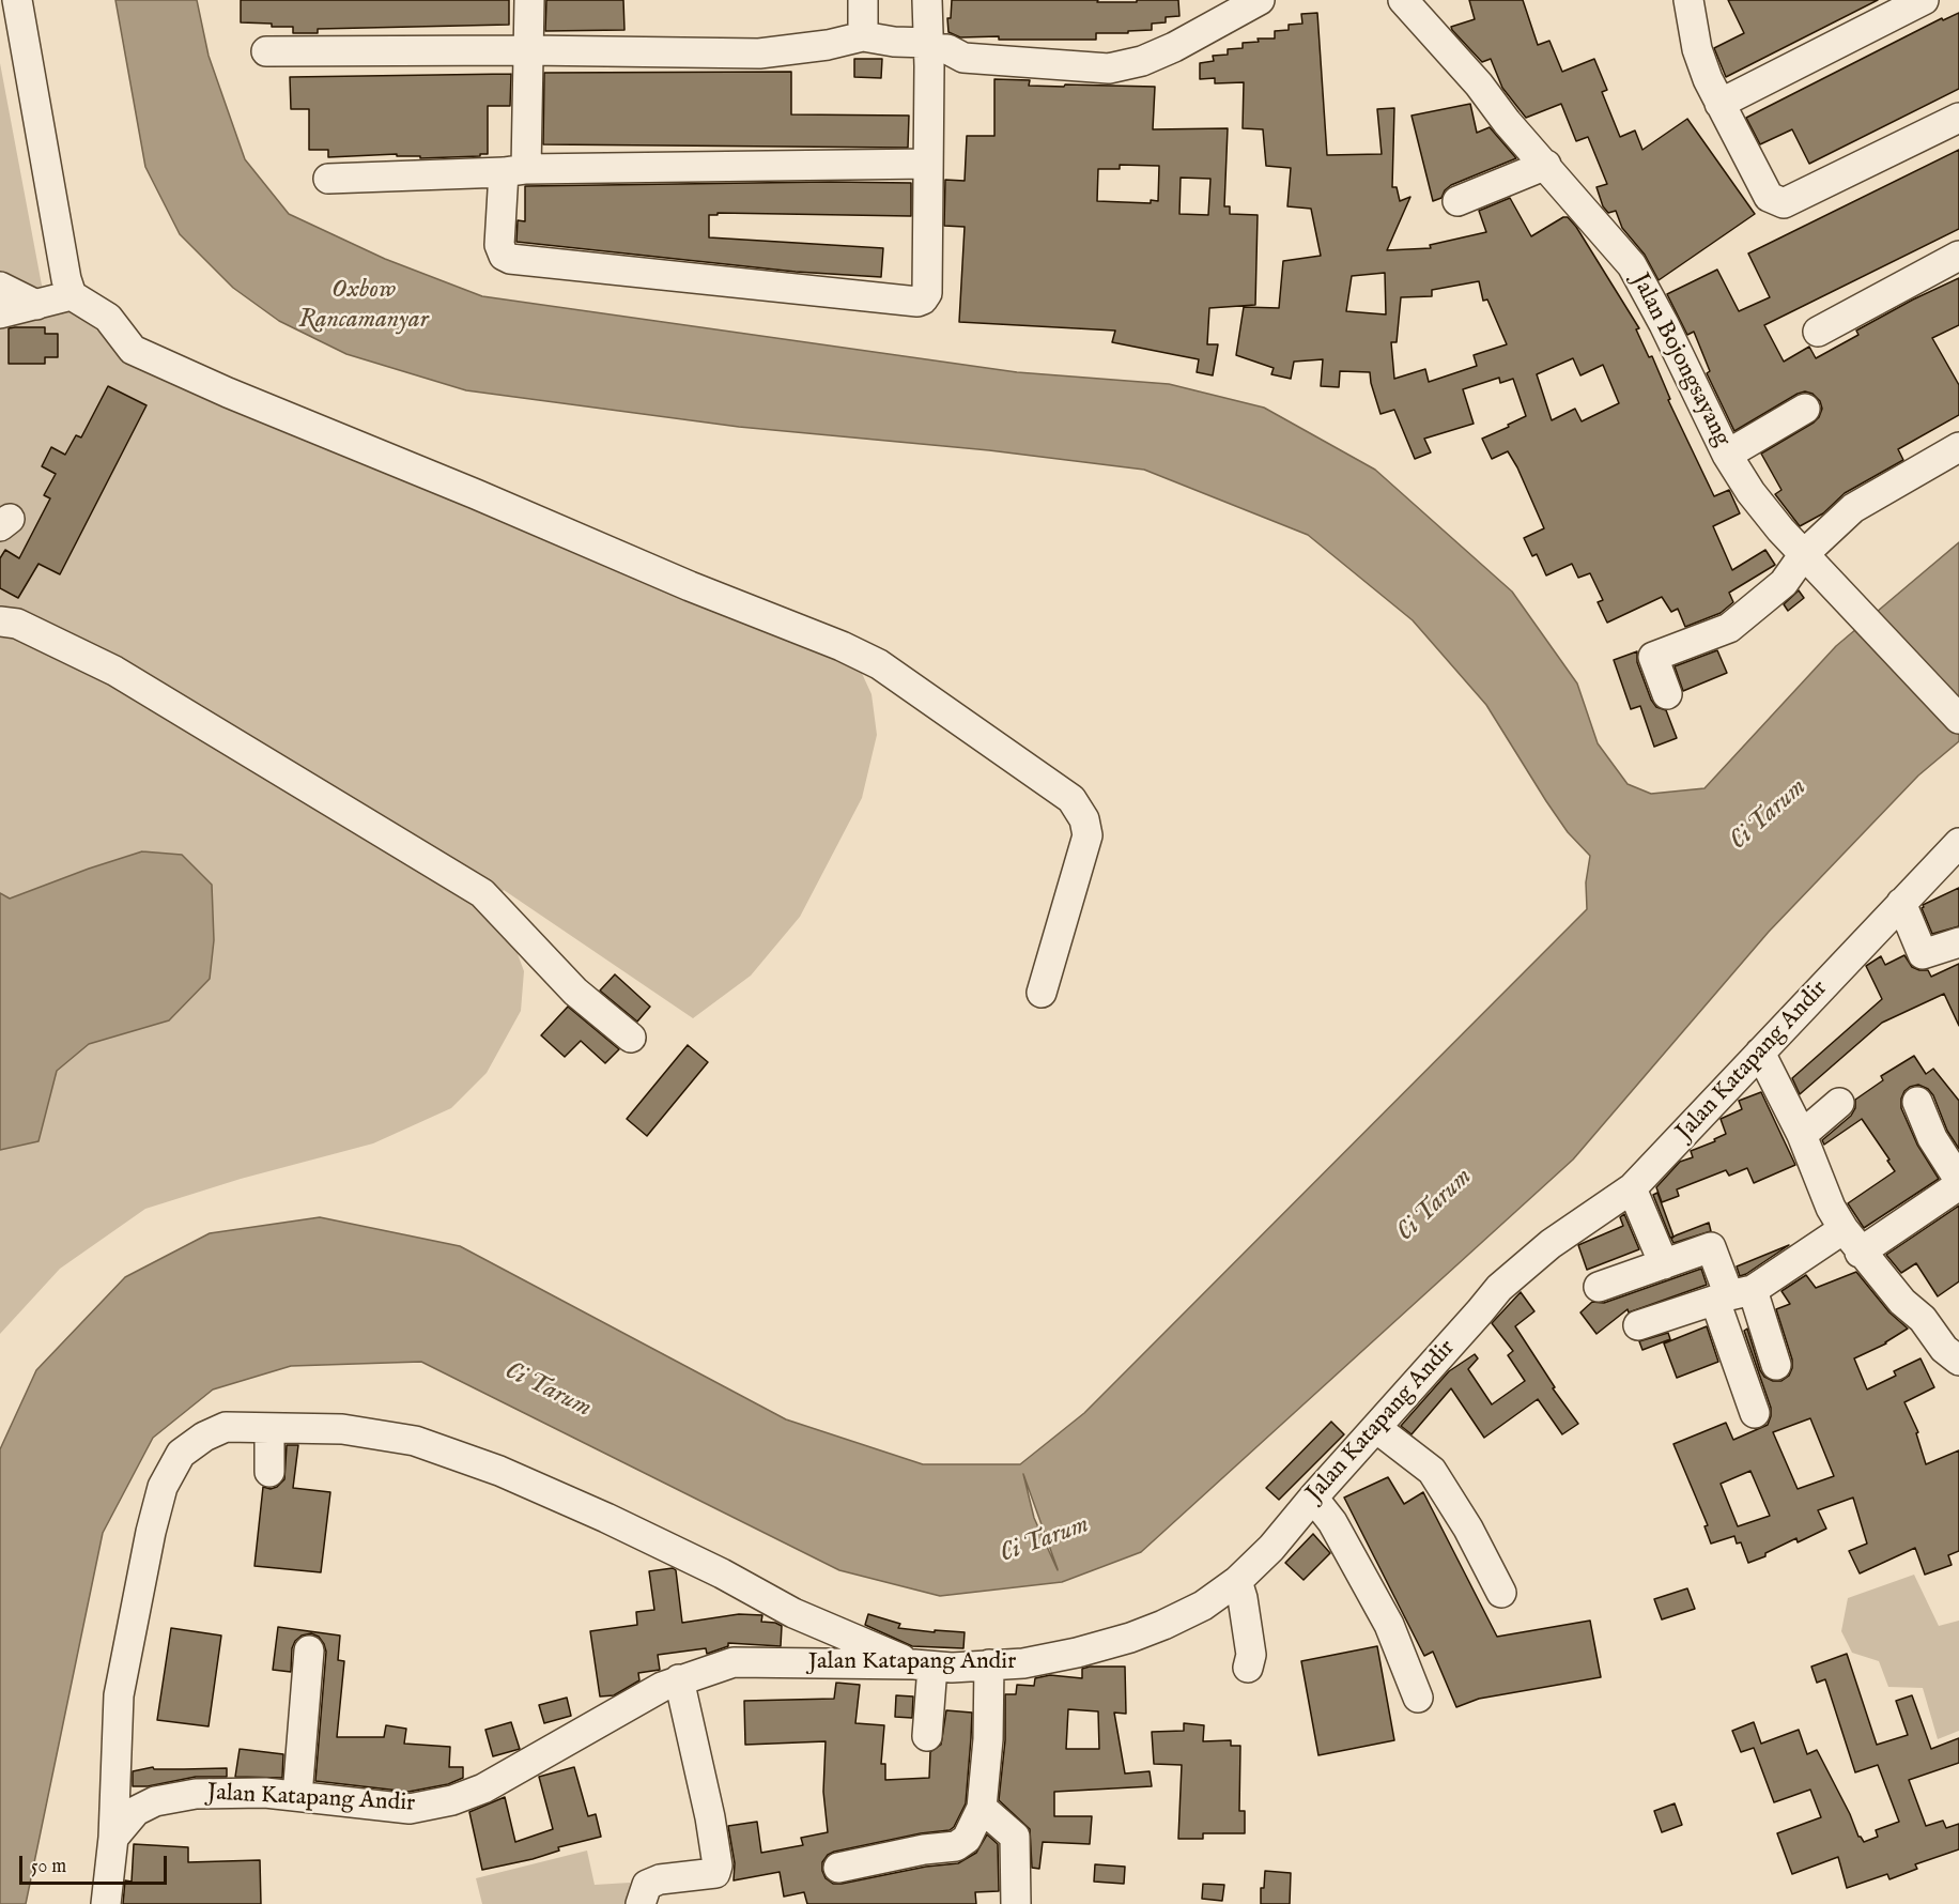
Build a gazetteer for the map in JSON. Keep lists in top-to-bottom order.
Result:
{
  "streets": {
    "street": ["Jalan Bojongsayang", "Jalan Katapang Andir"]
  },
  "water": ["Oxbow Rancamanyar", "Ci Tarum"],
  "scale_bar": "50 m"
}
